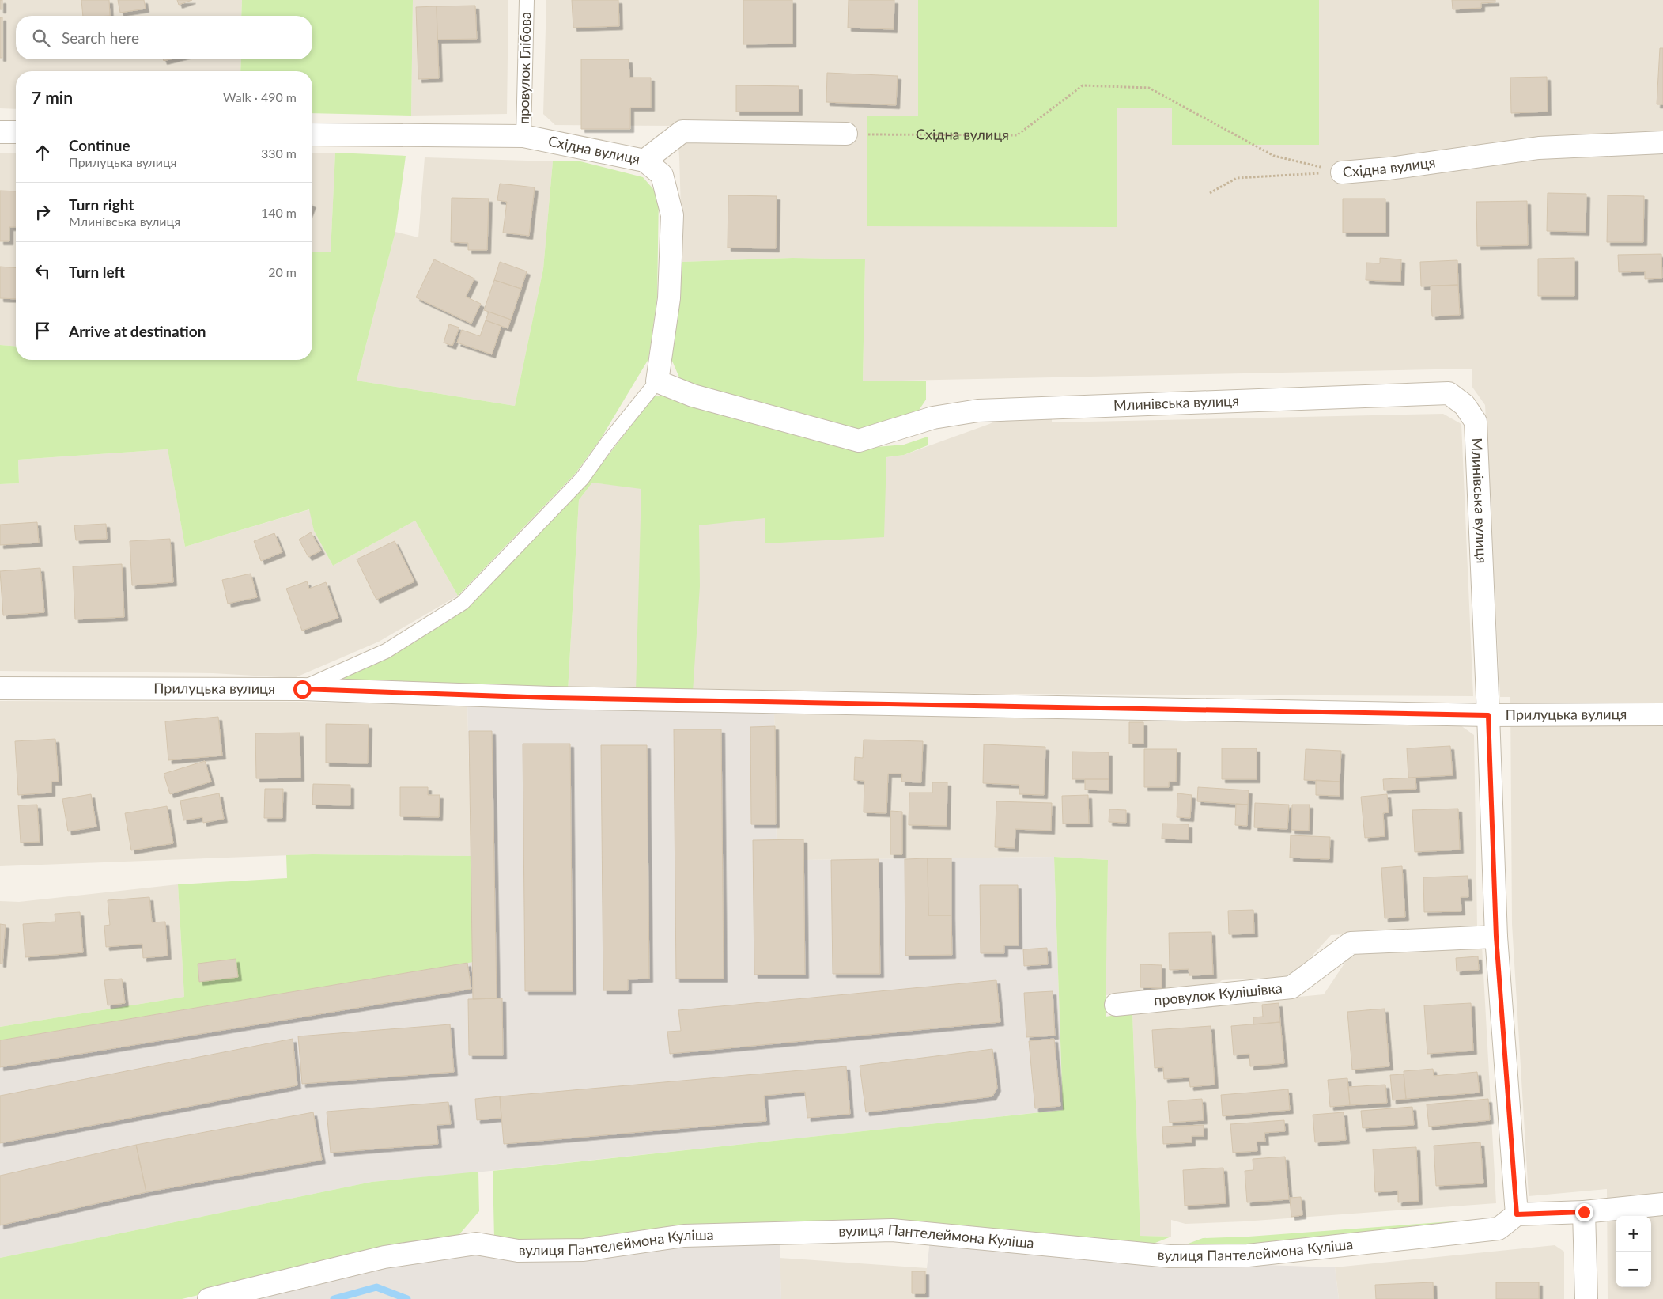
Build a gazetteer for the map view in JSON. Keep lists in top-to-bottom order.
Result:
{
  "streets": {
    "street": [
      "Східна вулиця",
      "Млинівська вулиця",
      "Прилуцька вулиця",
      "провулок Кулішівка",
      "вулиця Пантелеймона Куліша"
    ],
    "lane": ["провулок Глібова"]
  },
  "crossings": [
    ["провулок Глібова", "Східна вулиця"],
    ["Млинівська вулиця", "Прилуцька вулиця"],
    ["Млинівська вулиця", "провулок Кулішівка"],
    ["Млинівська вулиця", "вулиця Пантелеймона Куліша"]
  ],
  "page": {
    "search": "Search here",
    "heading": ["7 min", "Walk · 490 m"],
    "list": [
      ["Continue", "Прилуцька вулиця", "330 m"],
      ["Turn right", "Млинівська вулиця", "140 m"],
      ["Turn left", "20 m"],
      "Arrive at destination"
    ],
    "map_buttons": ["+", "−"]
  }
}
